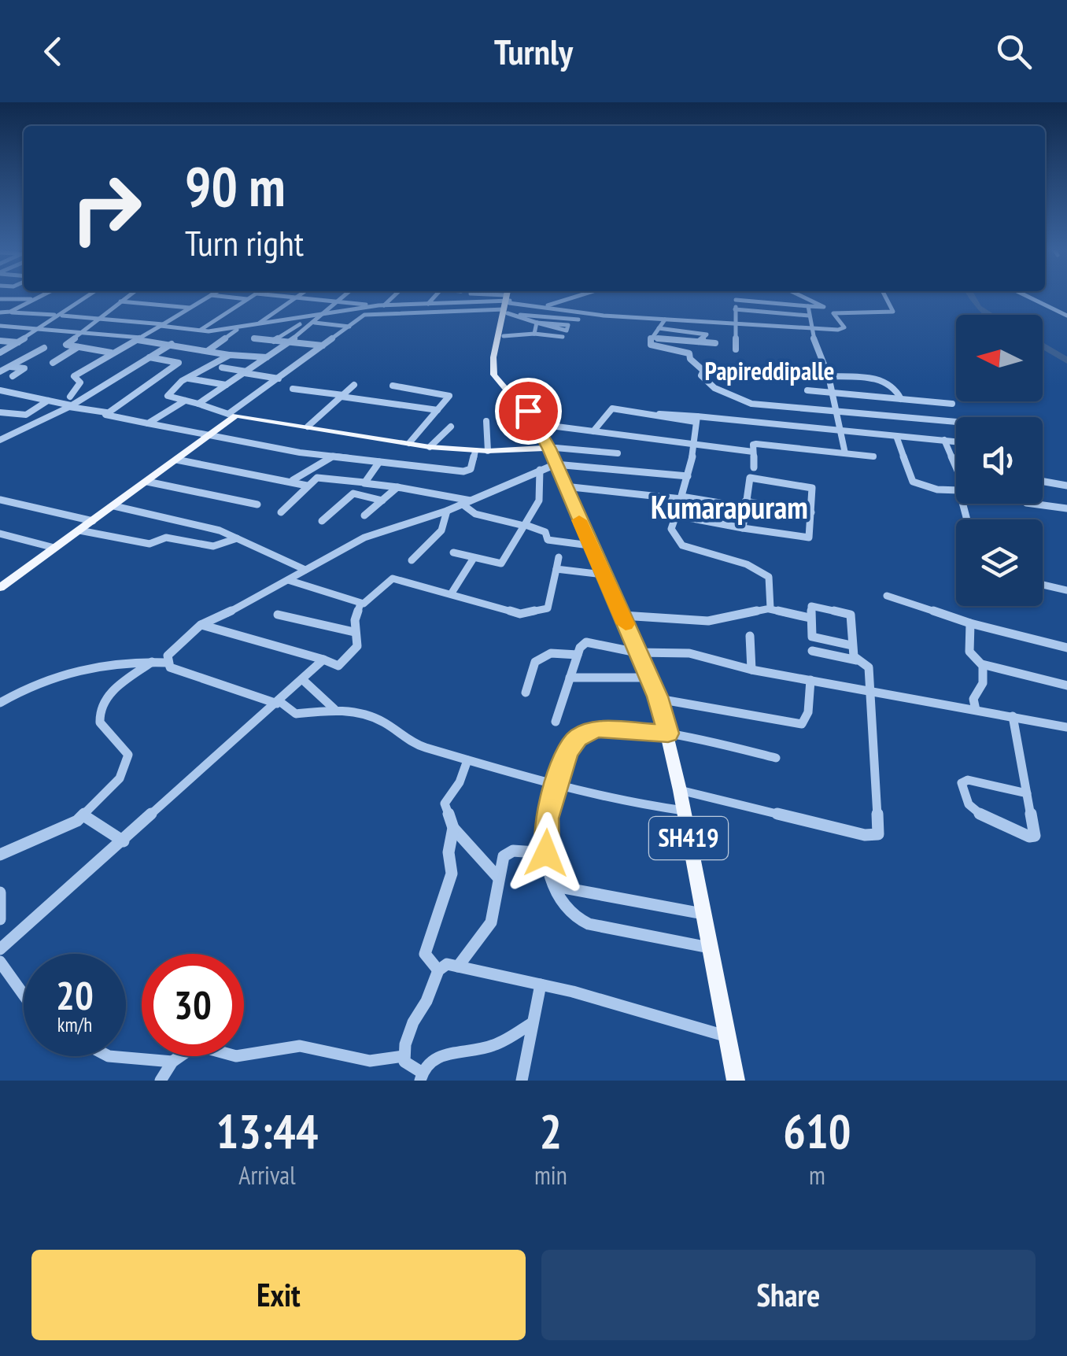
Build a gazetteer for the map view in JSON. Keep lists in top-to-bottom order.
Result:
{
  "streets": {
    "main road": ["SH419"]
  },
  "districts": ["Papireddipalle", "Kumarapuram"],
  "north": "left",
  "page": {
    "header": "Turnly",
    "turn": ["90 m", "Turn right"],
    "speed": "20 km/h",
    "limit": "30",
    "eta": [
      "13:44",
      "Arrival",
      "2",
      "min",
      "610",
      "m"
    ],
    "buttons": ["Exit", "Share"]
  }
}
